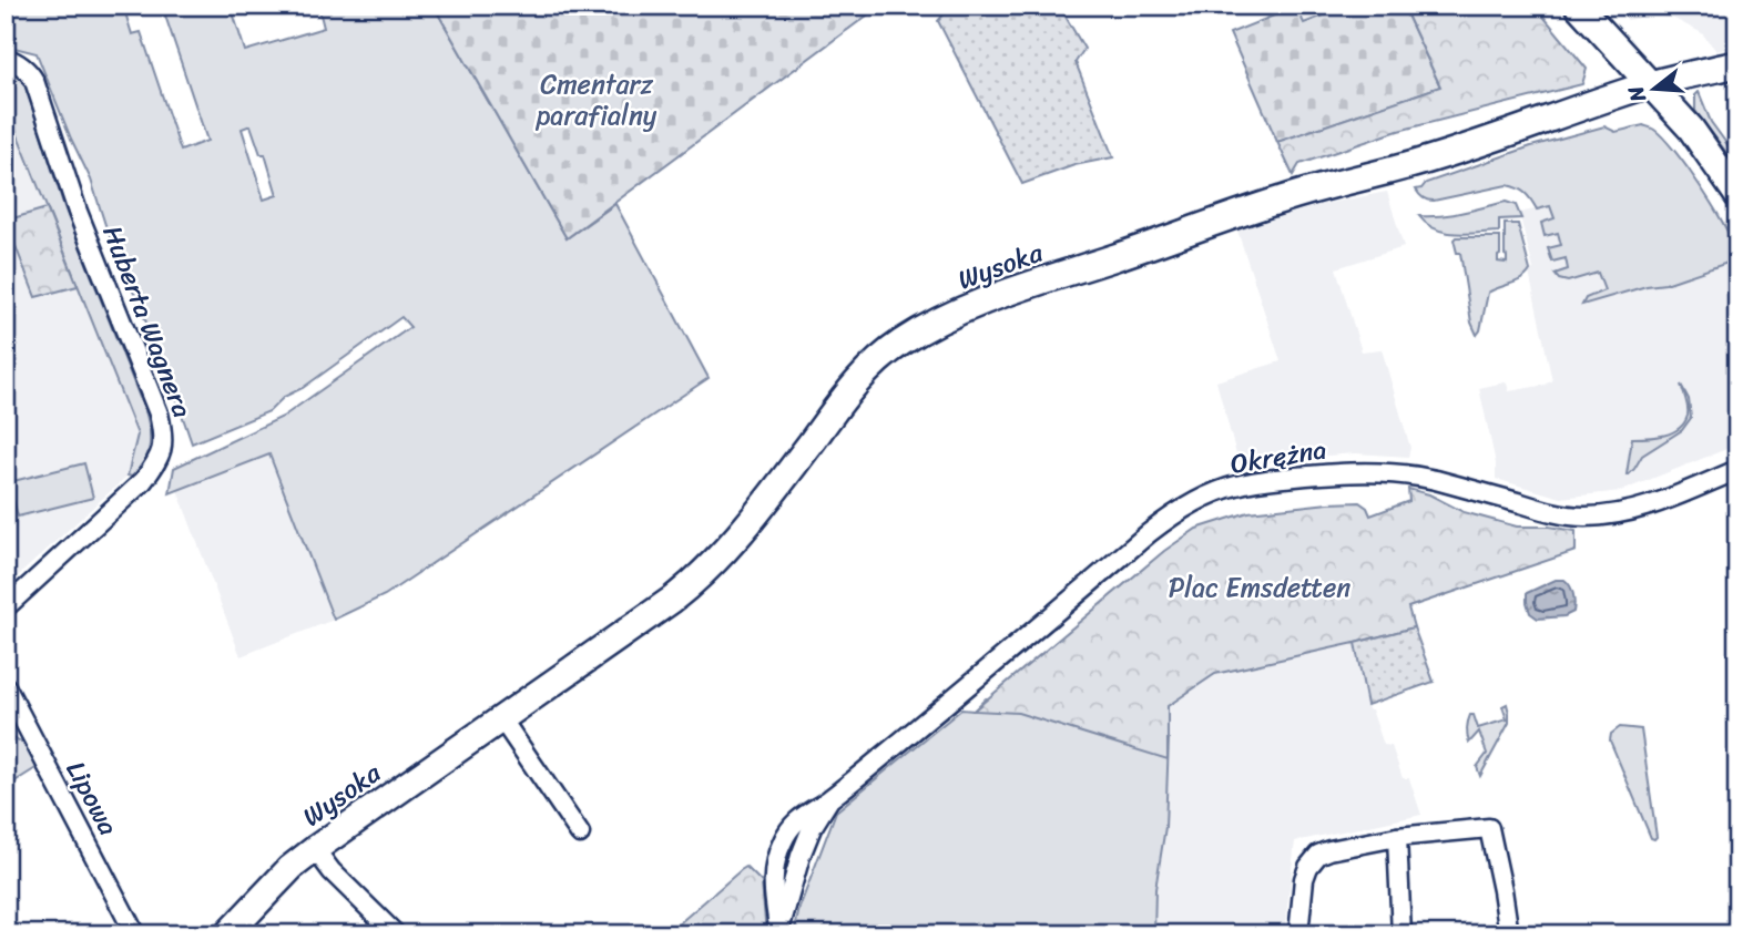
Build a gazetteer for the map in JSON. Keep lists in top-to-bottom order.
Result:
{
  "streets": {
    "street": [
      "Wysoka",
      "Huberta Wagnera",
      "Okrężna",
      "Lipowa"
    ]
  },
  "parks": ["Cmentarz parafialny", "Plac Emsdetten"],
  "north": "left"
}
